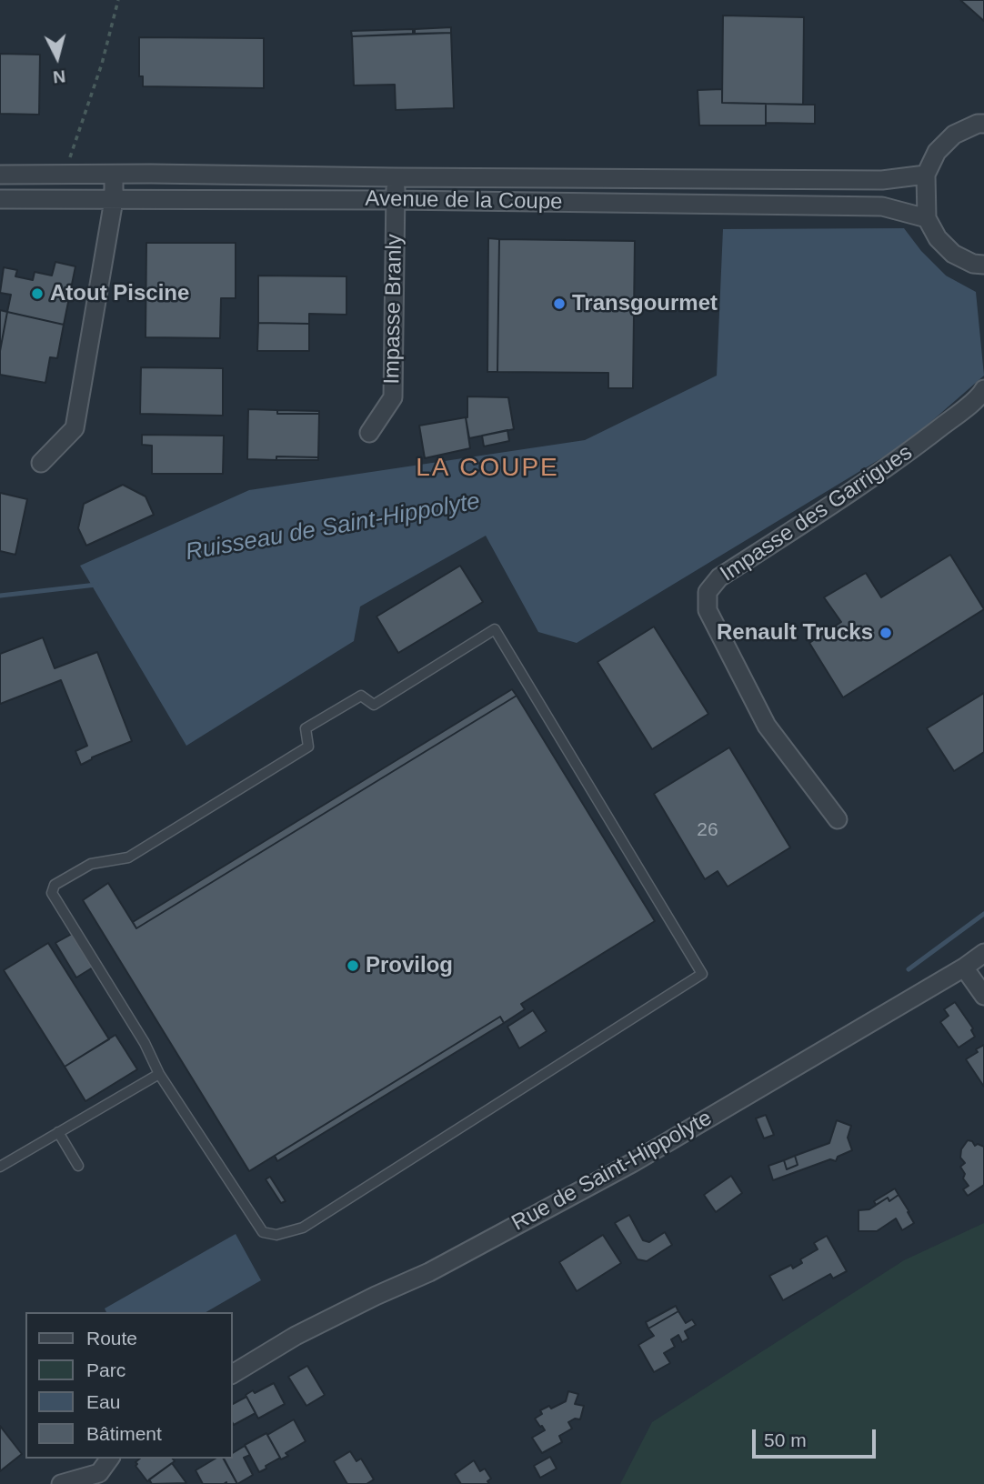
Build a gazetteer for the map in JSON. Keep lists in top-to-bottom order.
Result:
{
  "streets": {
    "street": [
      "Avenue de la Coupe",
      "Impasse Branly",
      "Impasse des Garrigues",
      "Rue de Saint-Hippolyte"
    ]
  },
  "crossings": [
    ["Avenue de la Coupe", "Impasse Branly"]
  ],
  "districts": ["LA COUPE"],
  "water": ["Ruisseau de Saint-Hippolyte"],
  "places": [
    "Atout Piscine",
    "Transgourmet",
    "Renault Trucks",
    "Provilog"
  ],
  "house_numbers": ["26"],
  "legend": [
    "Route",
    "Parc",
    "Eau",
    "Bâtiment"
  ],
  "scale_bar": "50 m",
  "north": "bottom"
}
